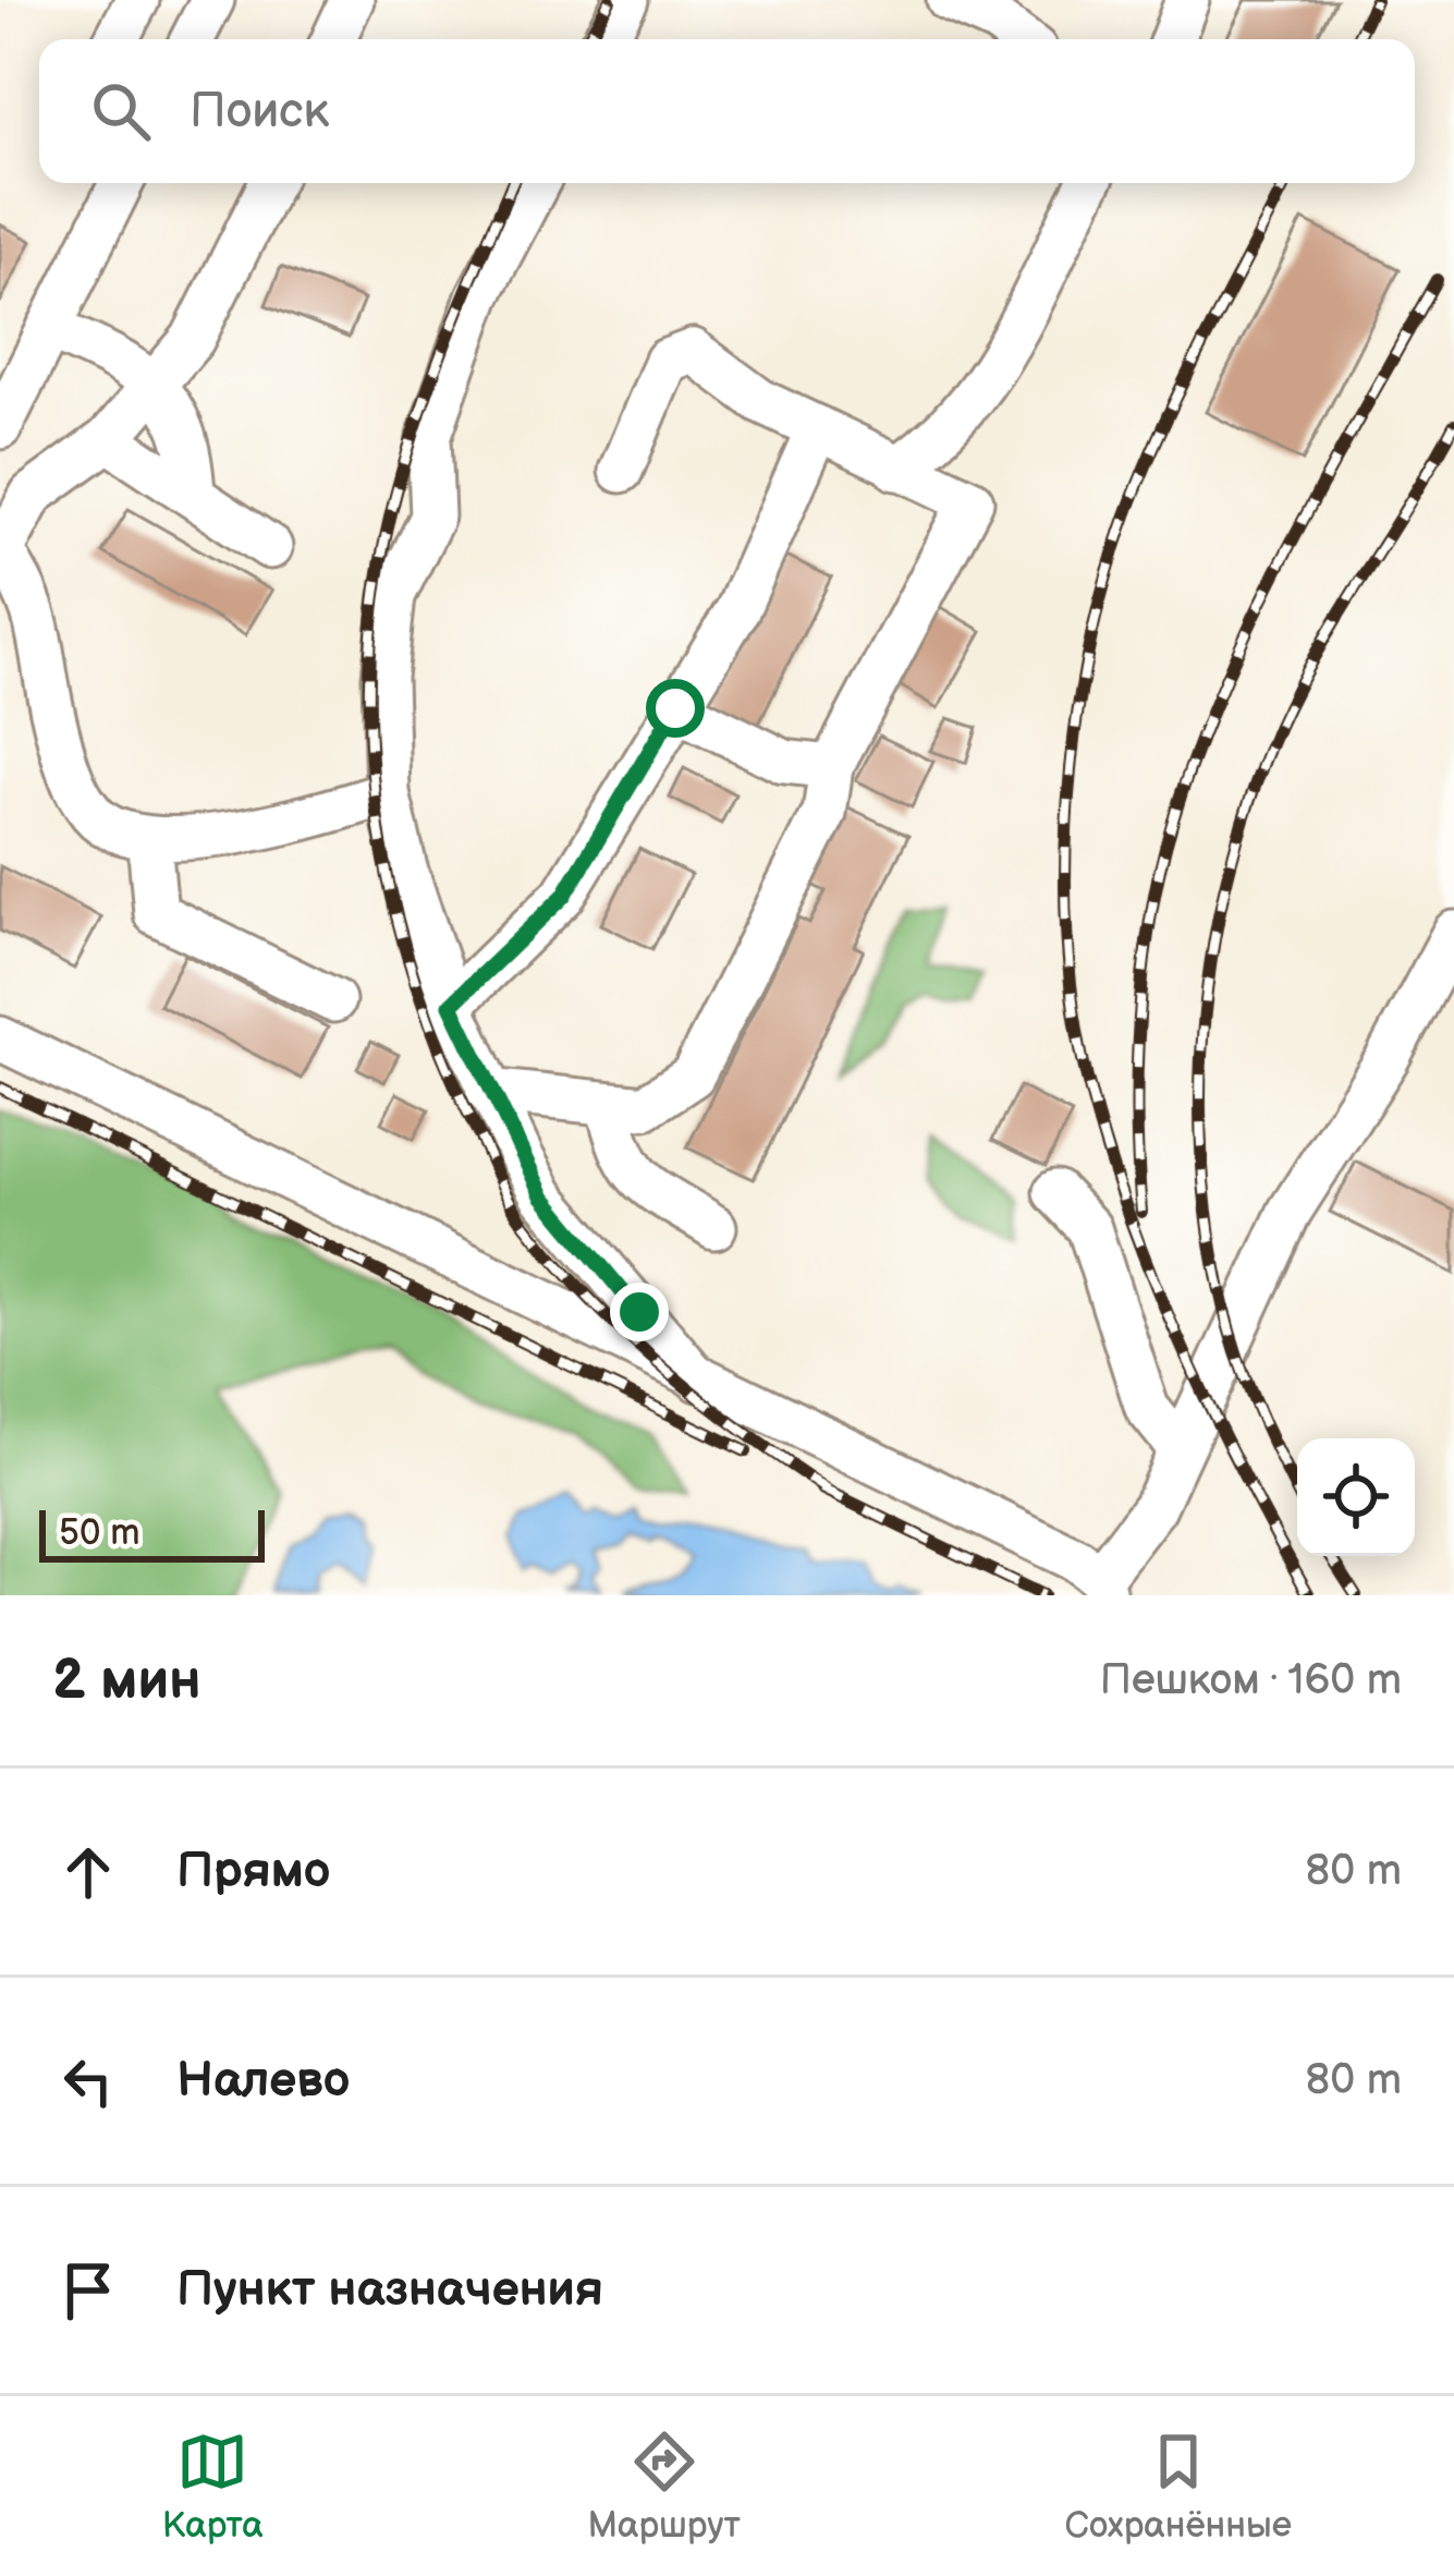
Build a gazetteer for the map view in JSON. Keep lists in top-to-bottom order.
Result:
{
  "scale_bar": "50 m",
  "page": {
    "search": "Поиск",
    "scale": "50 m",
    "heading": ["2 мин", "Пешком · 160 m"],
    "list": [
      ["Прямо", "80 m"],
      ["Налево", "80 m"],
      "Пункт назначения"
    ],
    "nav": ["Карта", "Маршрут", "Сохранённые"]
  }
}
